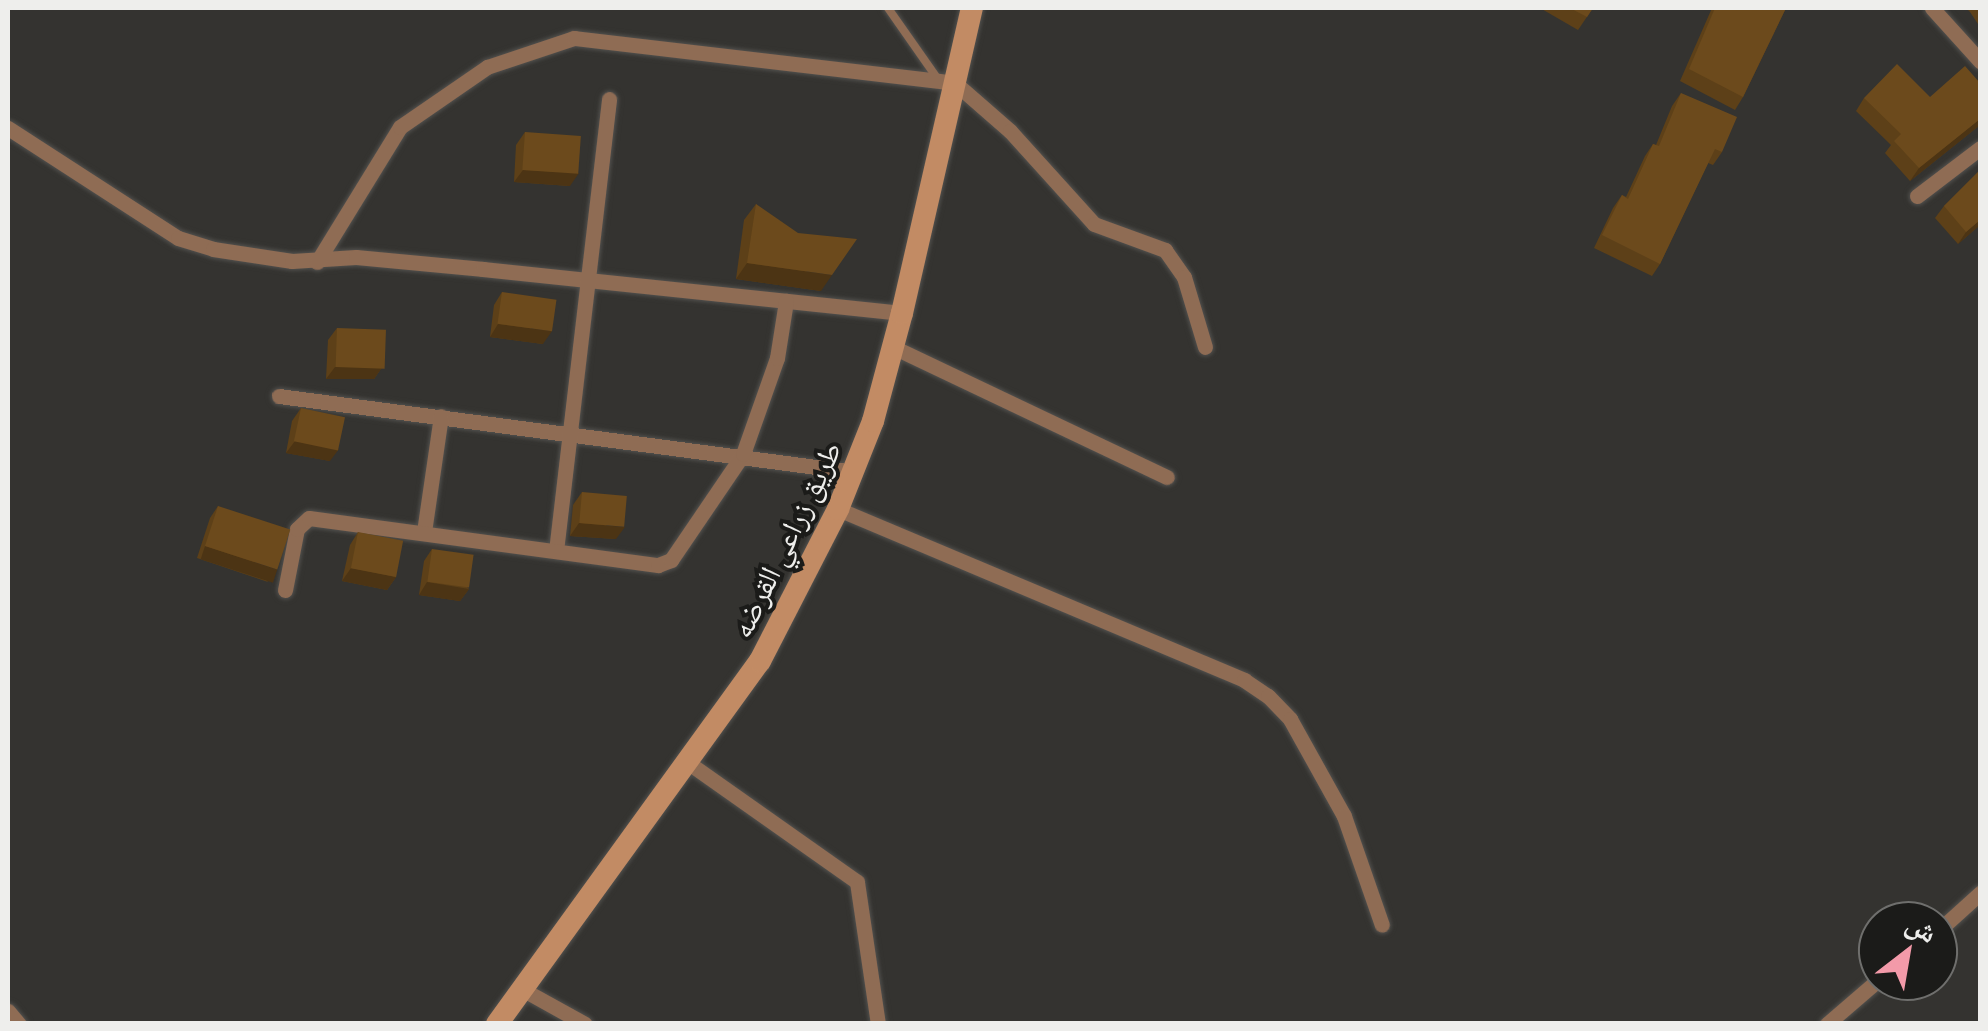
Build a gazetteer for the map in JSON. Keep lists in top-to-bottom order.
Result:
{
  "streets": {
    "main road": ["طريق زراعي القرضه"]
  },
  "north": "top right"
}
